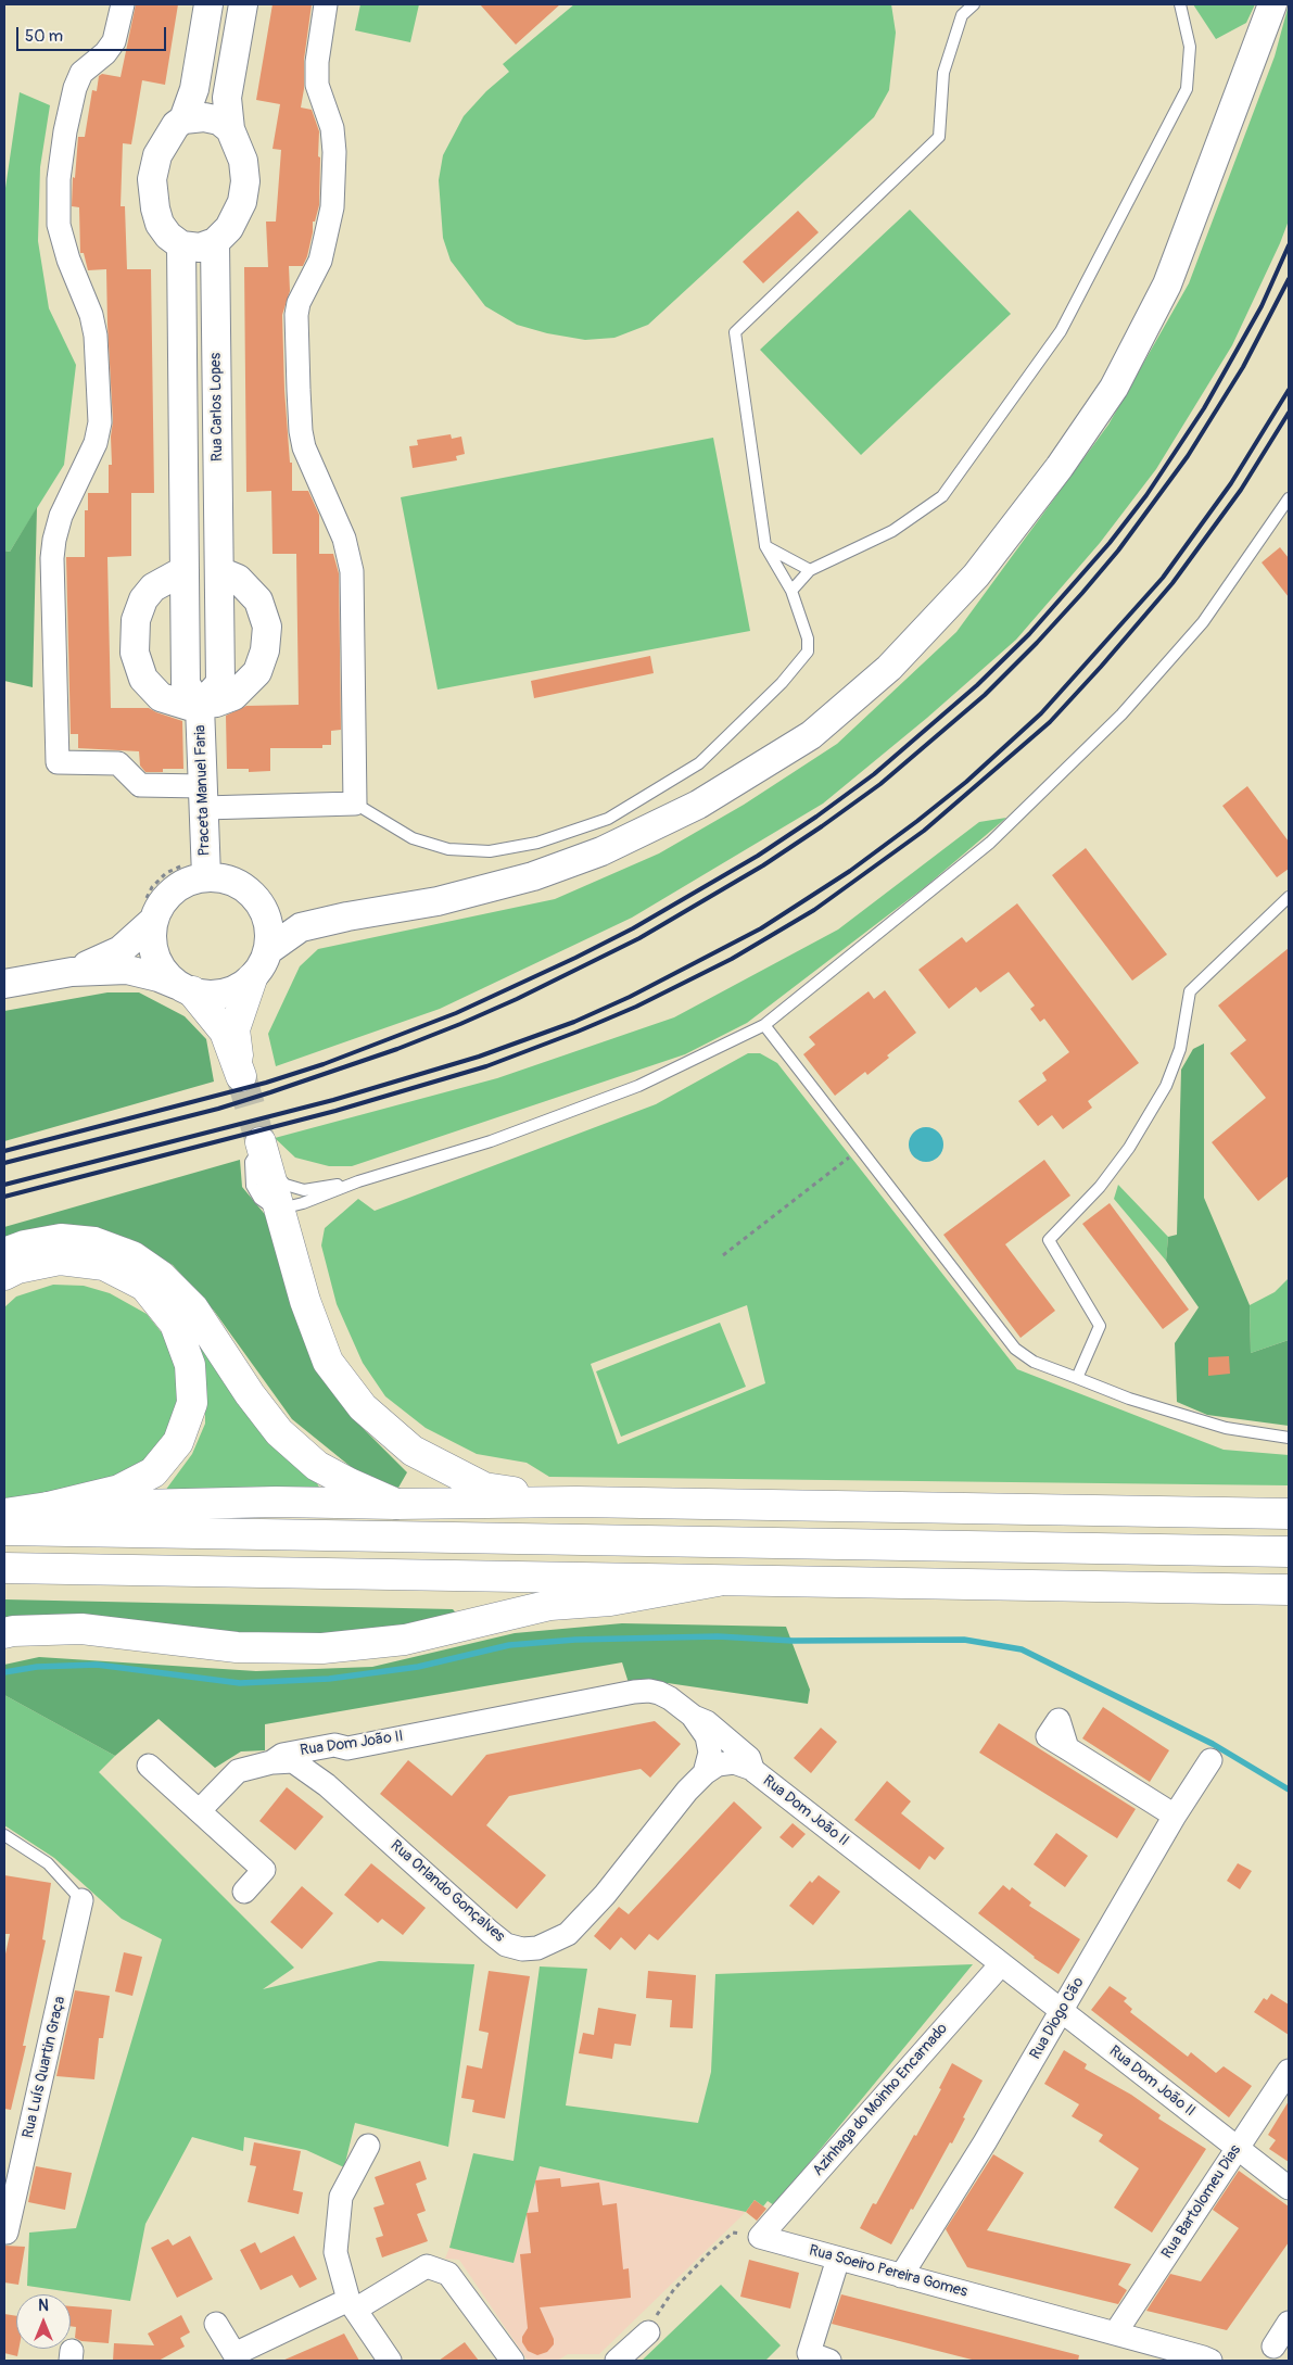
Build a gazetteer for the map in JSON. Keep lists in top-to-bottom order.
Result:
{
  "streets": {
    "street": [
      "Rua Carlos Lopes",
      "Praceta Manuel Faria",
      "Rua Dom João II",
      "Rua Orlando Gonçalves",
      "Rua Diogo Cão",
      "Rua Luís Quartin Graça",
      "Azinhaga do Moinho Encarnado",
      "Rua Bartolomeu Dias",
      "Rua Soeiro Pereira Gomes"
    ]
  },
  "crossings": [
    ["Rua Carlos Lopes", "Praceta Manuel Faria"],
    ["Rua Dom João II", "Rua Orlando Gonçalves"],
    ["Rua Dom João II", "Rua Diogo Cão"],
    ["Rua Dom João II", "Azinhaga do Moinho Encarnado"],
    ["Rua Dom João II", "Rua Bartolomeu Dias"],
    ["Rua Diogo Cão", "Rua Soeiro Pereira Gomes"],
    ["Azinhaga do Moinho Encarnado", "Rua Soeiro Pereira Gomes"],
    ["Rua Bartolomeu Dias", "Rua Soeiro Pereira Gomes"]
  ],
  "scale_bar": "50 m",
  "north": "top"
}
